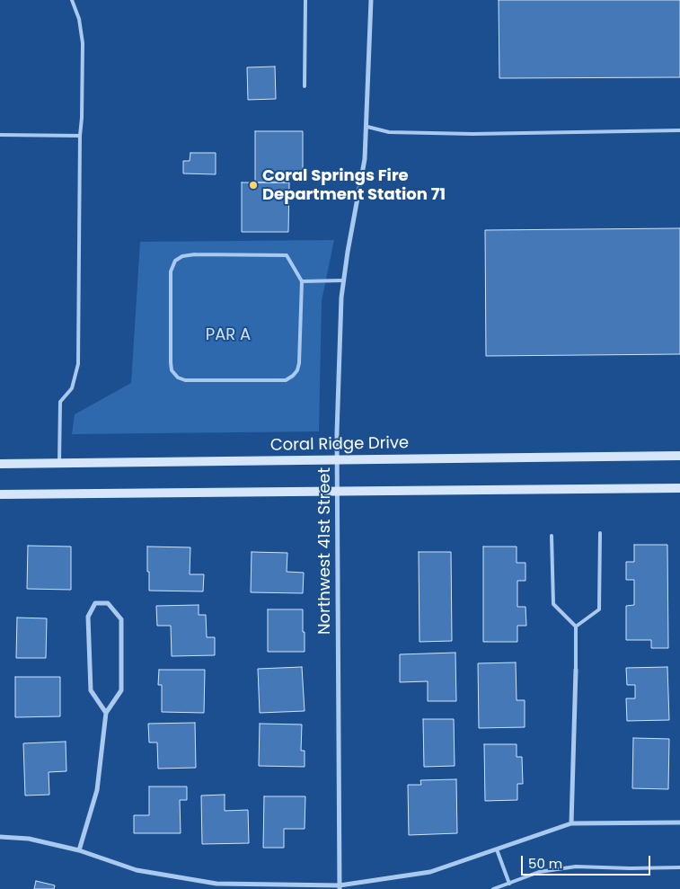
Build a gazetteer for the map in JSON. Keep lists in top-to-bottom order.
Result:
{
  "streets": {
    "main road": ["Coral Ridge Drive"],
    "street": ["Northwest 41st Street"]
  },
  "crossings": [
    ["Coral Ridge Drive", "Northwest 41st Street"]
  ],
  "parks": ["PAR A"],
  "places": ["Coral Springs Fire Department Station 71"],
  "scale_bar": "50 m"
}
